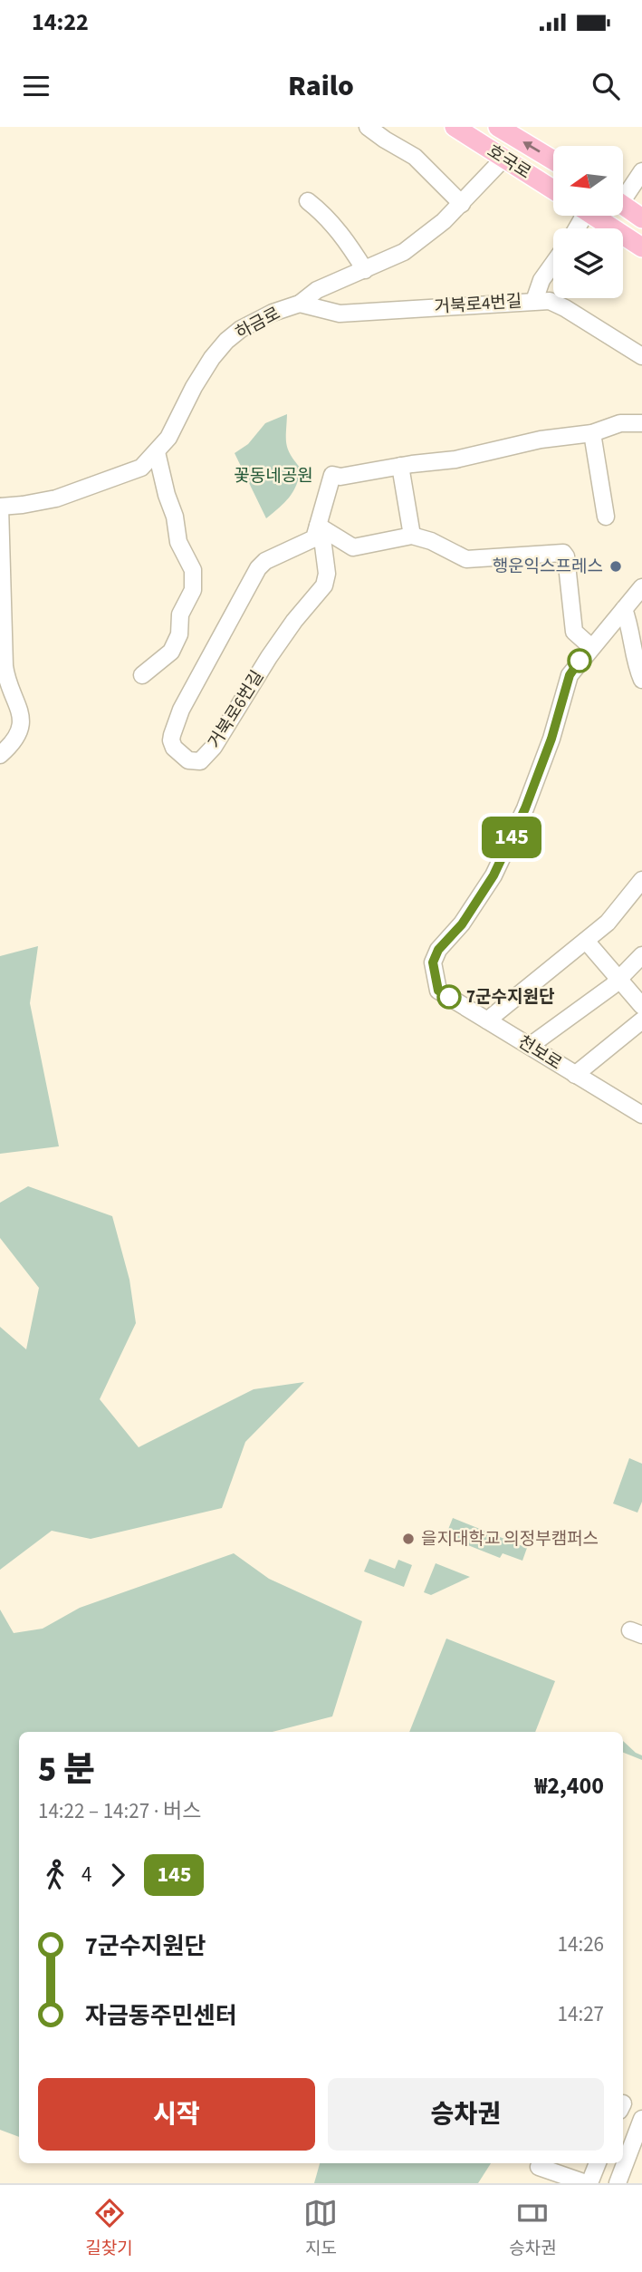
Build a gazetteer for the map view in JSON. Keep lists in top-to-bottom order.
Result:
{
  "streets": {
    "main road": ["호국로"],
    "street": [
      "거북로4번길",
      "하금로",
      "거북로6번길",
      "천보로"
    ]
  },
  "crossings": [
    ["호국로", "하금로"],
    ["거북로4번길", "하금로"]
  ],
  "parks": ["꽃동네공원"],
  "places": ["행운익스프레스", "7군수지원단", "을지대학교 의정부캠퍼스"],
  "lines": ["bus line 145"],
  "north": "left",
  "page": {
    "status": "14:22",
    "header": "Railo",
    "on_map": "145",
    "heading": ["5 분", "14:22 – 14:27 · 버스", "₩2,400"],
    "legs": ["4", "145"],
    "list": [
      {
        "name": "7군수지원단",
        "value": "14:26"
      },
      {
        "name": "자금동주민센터",
        "value": "14:27"
      }
    ],
    "buttons": ["시작", "승차권"],
    "tabs": ["길찾기", "지도", "승차권"]
  }
}
